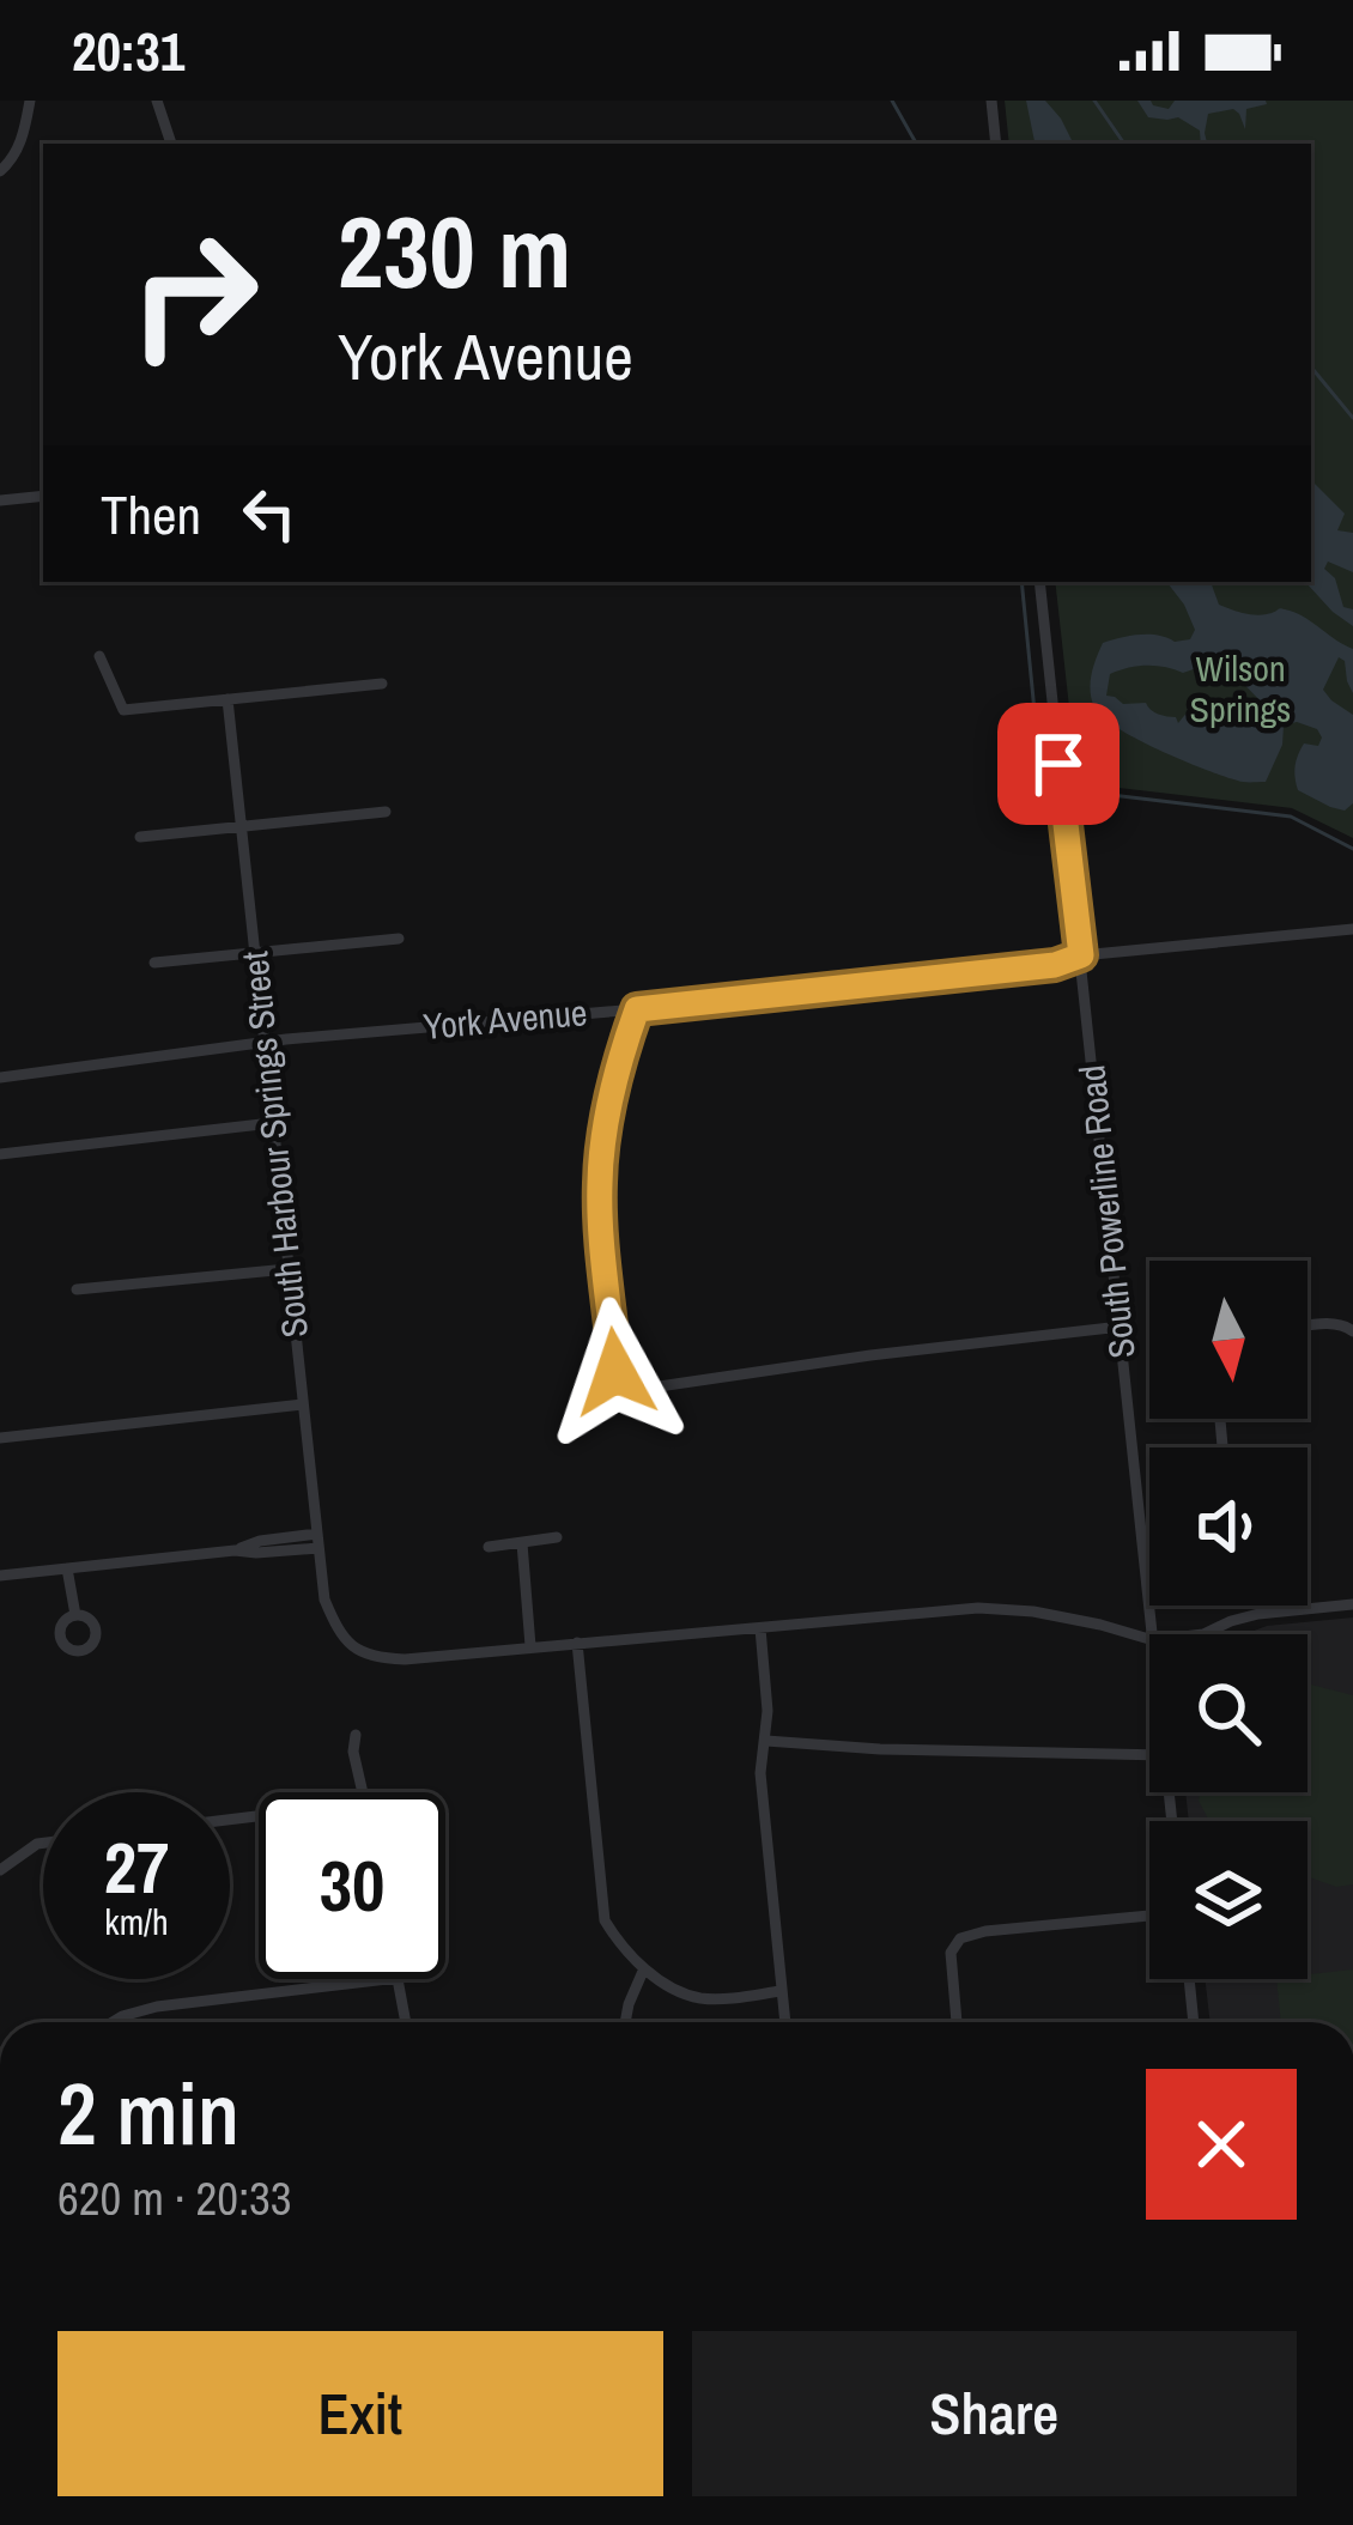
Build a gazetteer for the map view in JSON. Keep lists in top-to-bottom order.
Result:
{
  "streets": {
    "street": ["York Avenue", "South Harbour Springs Street", "South Powerline Road"]
  },
  "crossings": [
    ["York Avenue", "South Harbour Springs Street"],
    ["York Avenue", "South Powerline Road"]
  ],
  "parks": ["Wilson Springs"],
  "north": "bottom",
  "page": {
    "status": "20:31",
    "turn": ["230 m", "York Avenue"],
    "then": "Then",
    "speed": "27 km/h",
    "limit": "30",
    "heading": ["2 min", "620 m · 20:33"],
    "buttons": ["Exit", "Share"]
  }
}
